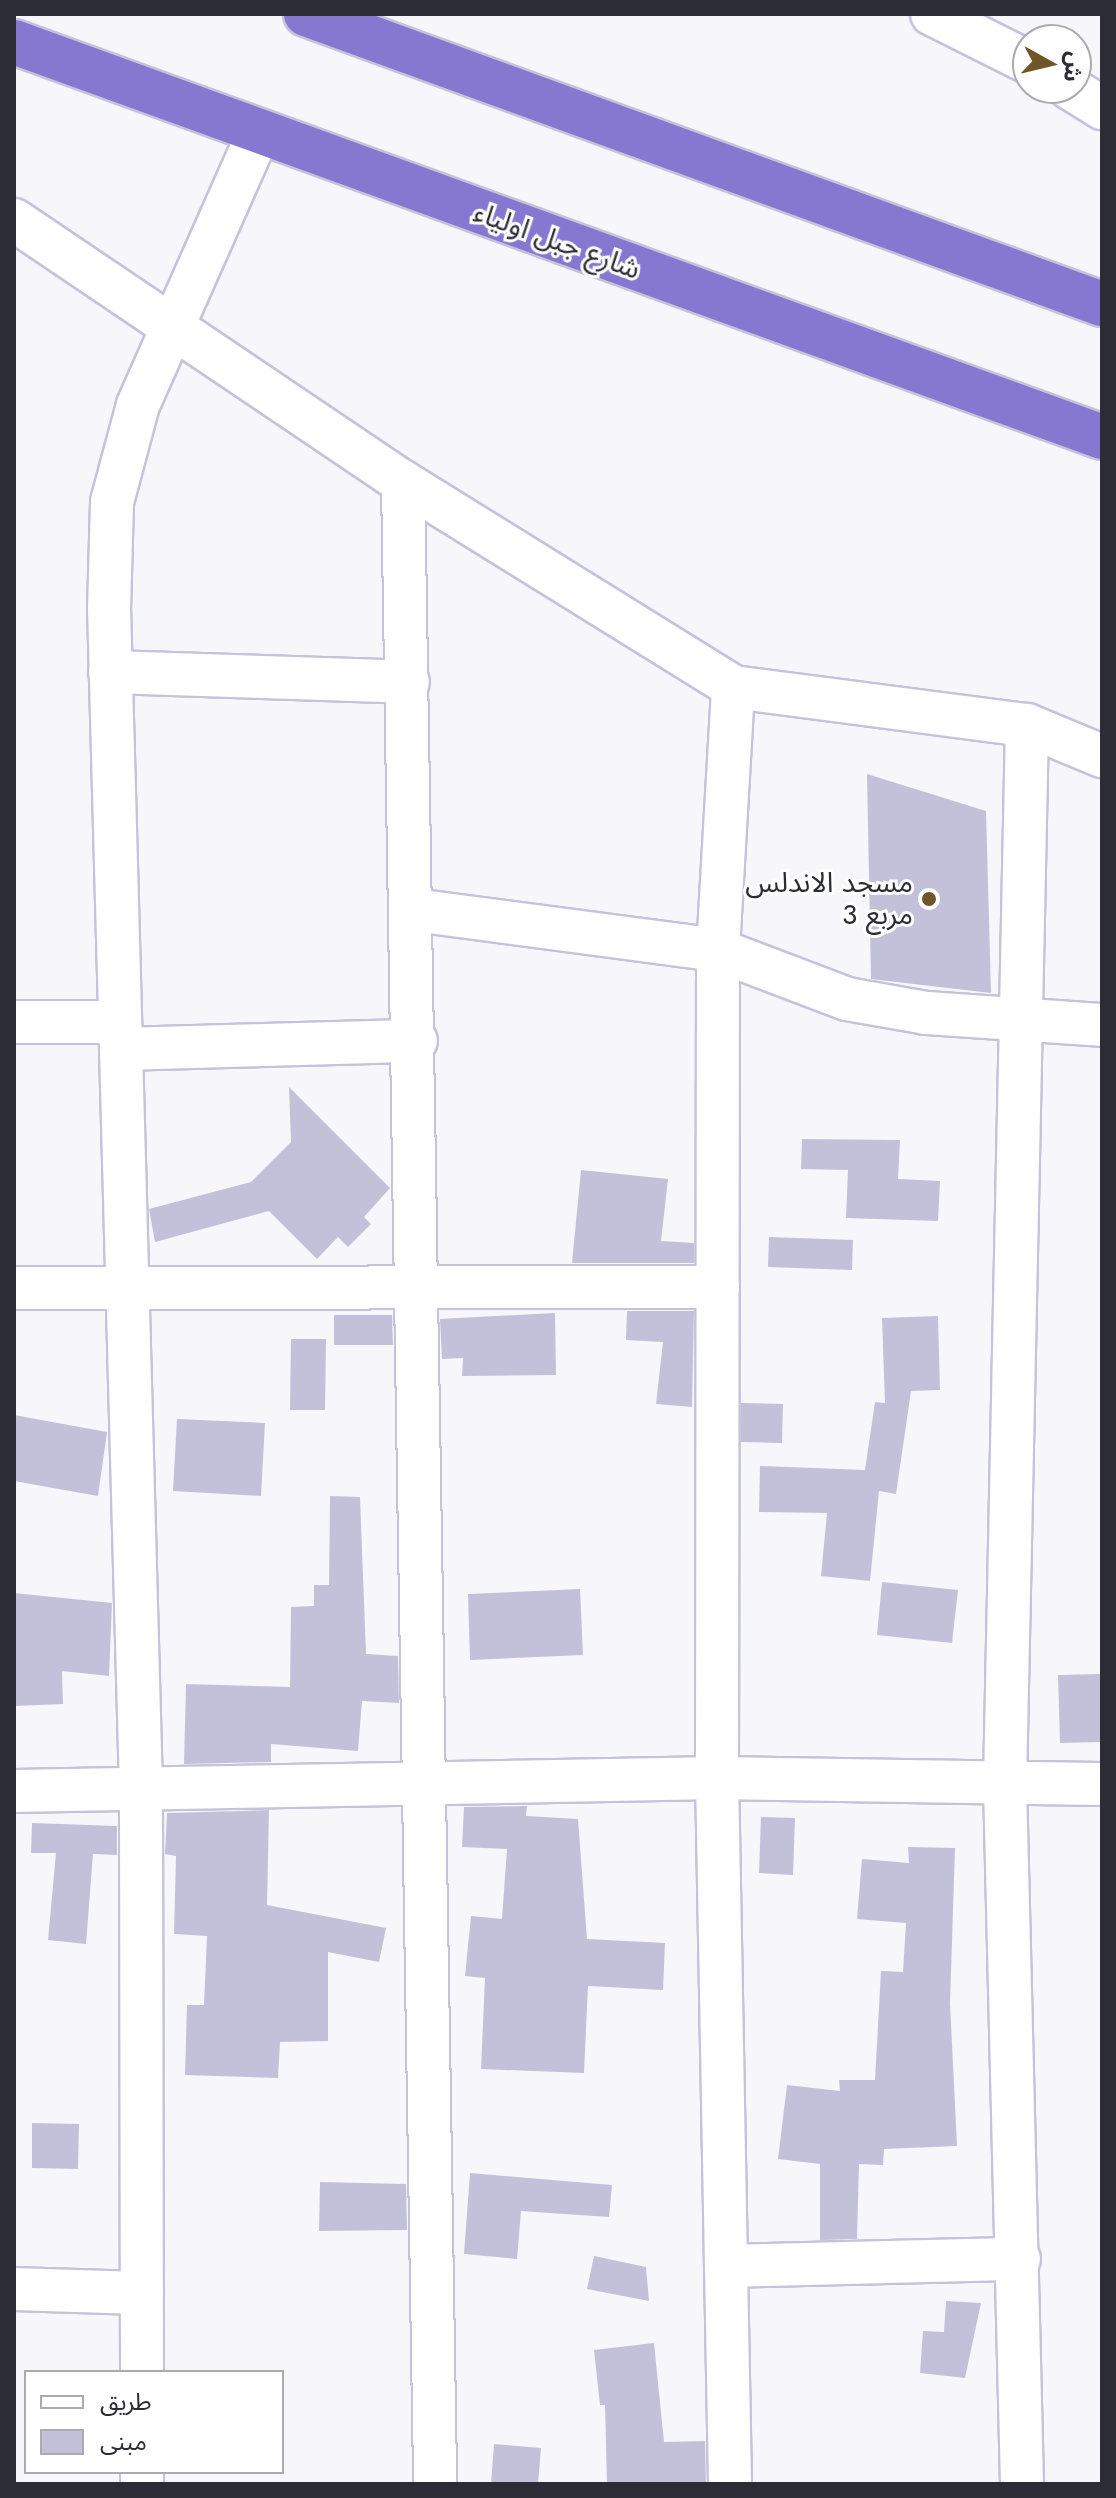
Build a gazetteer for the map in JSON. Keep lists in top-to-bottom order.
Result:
{
  "streets": {
    "highway": ["شارع جبل اولياء"]
  },
  "places": ["مسجد الاندلس مربع 3"],
  "legend": ["طريق", "مبنى"],
  "north": "right"
}
